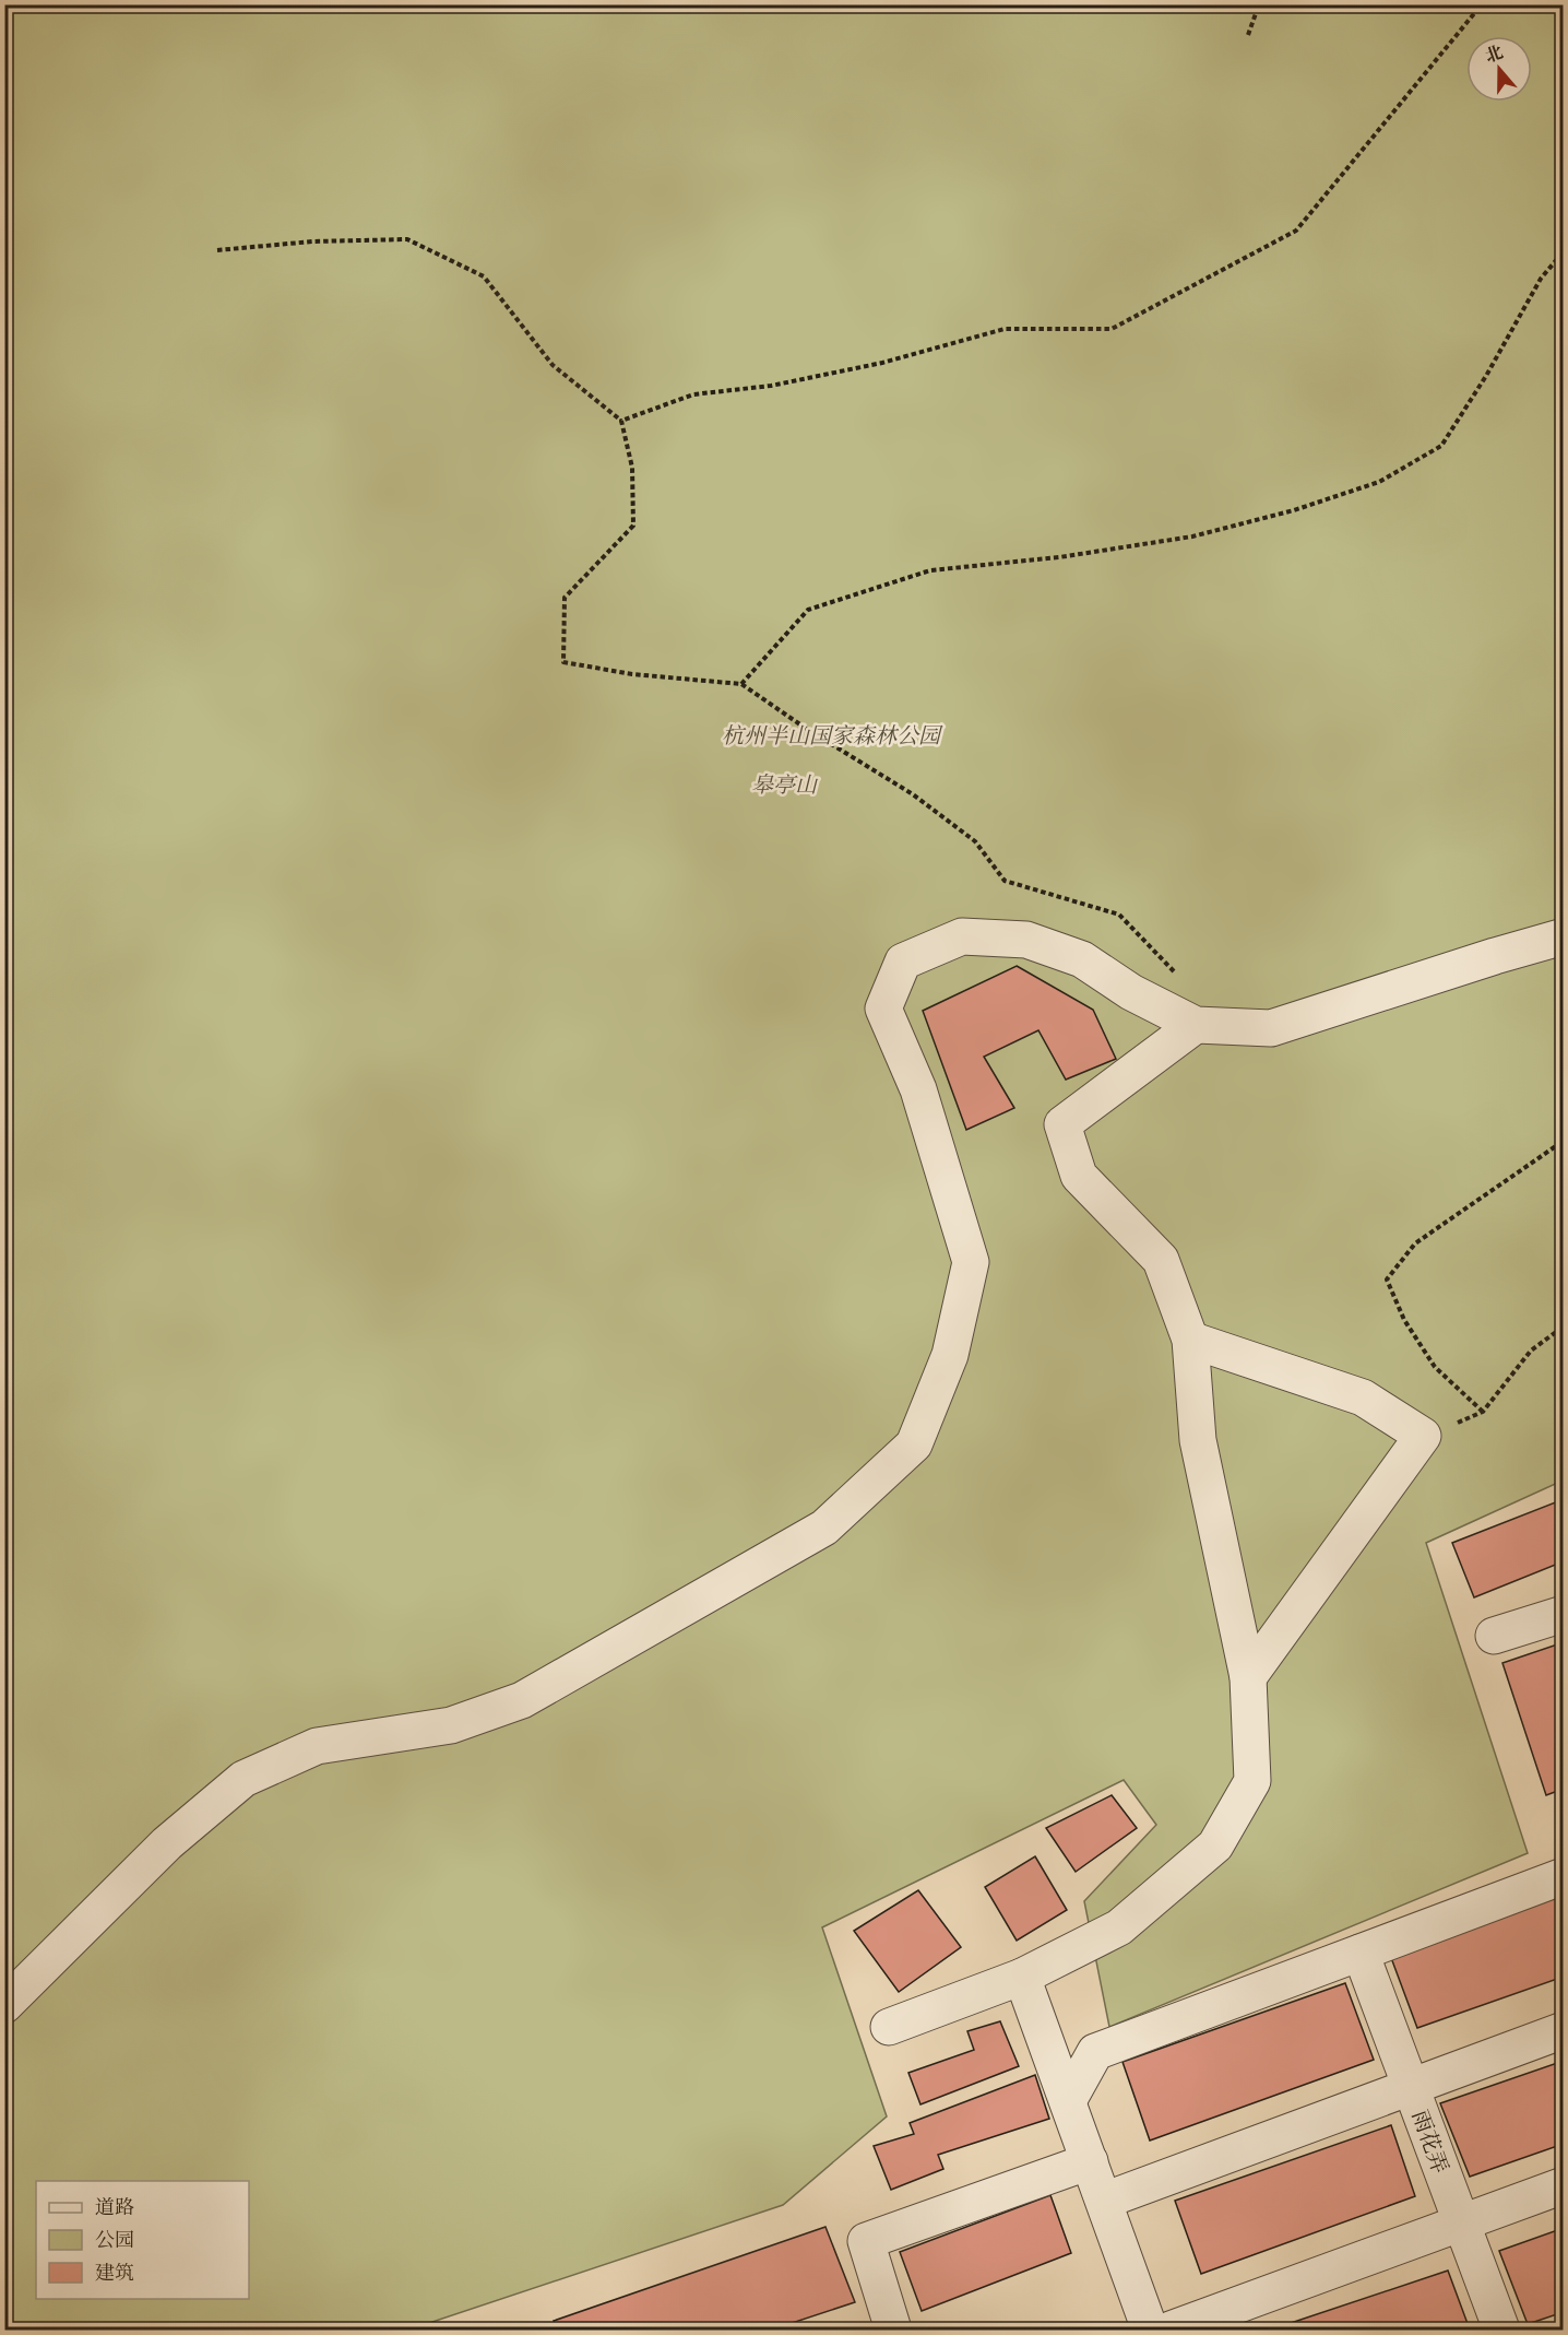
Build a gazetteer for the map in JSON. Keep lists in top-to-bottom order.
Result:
{
  "streets": {
    "street": ["雨花弄"]
  },
  "parks": ["杭州半山国家森林公园", "皋亭山"],
  "legend": ["道路", "公园", "建筑"],
  "north": "top"
}
